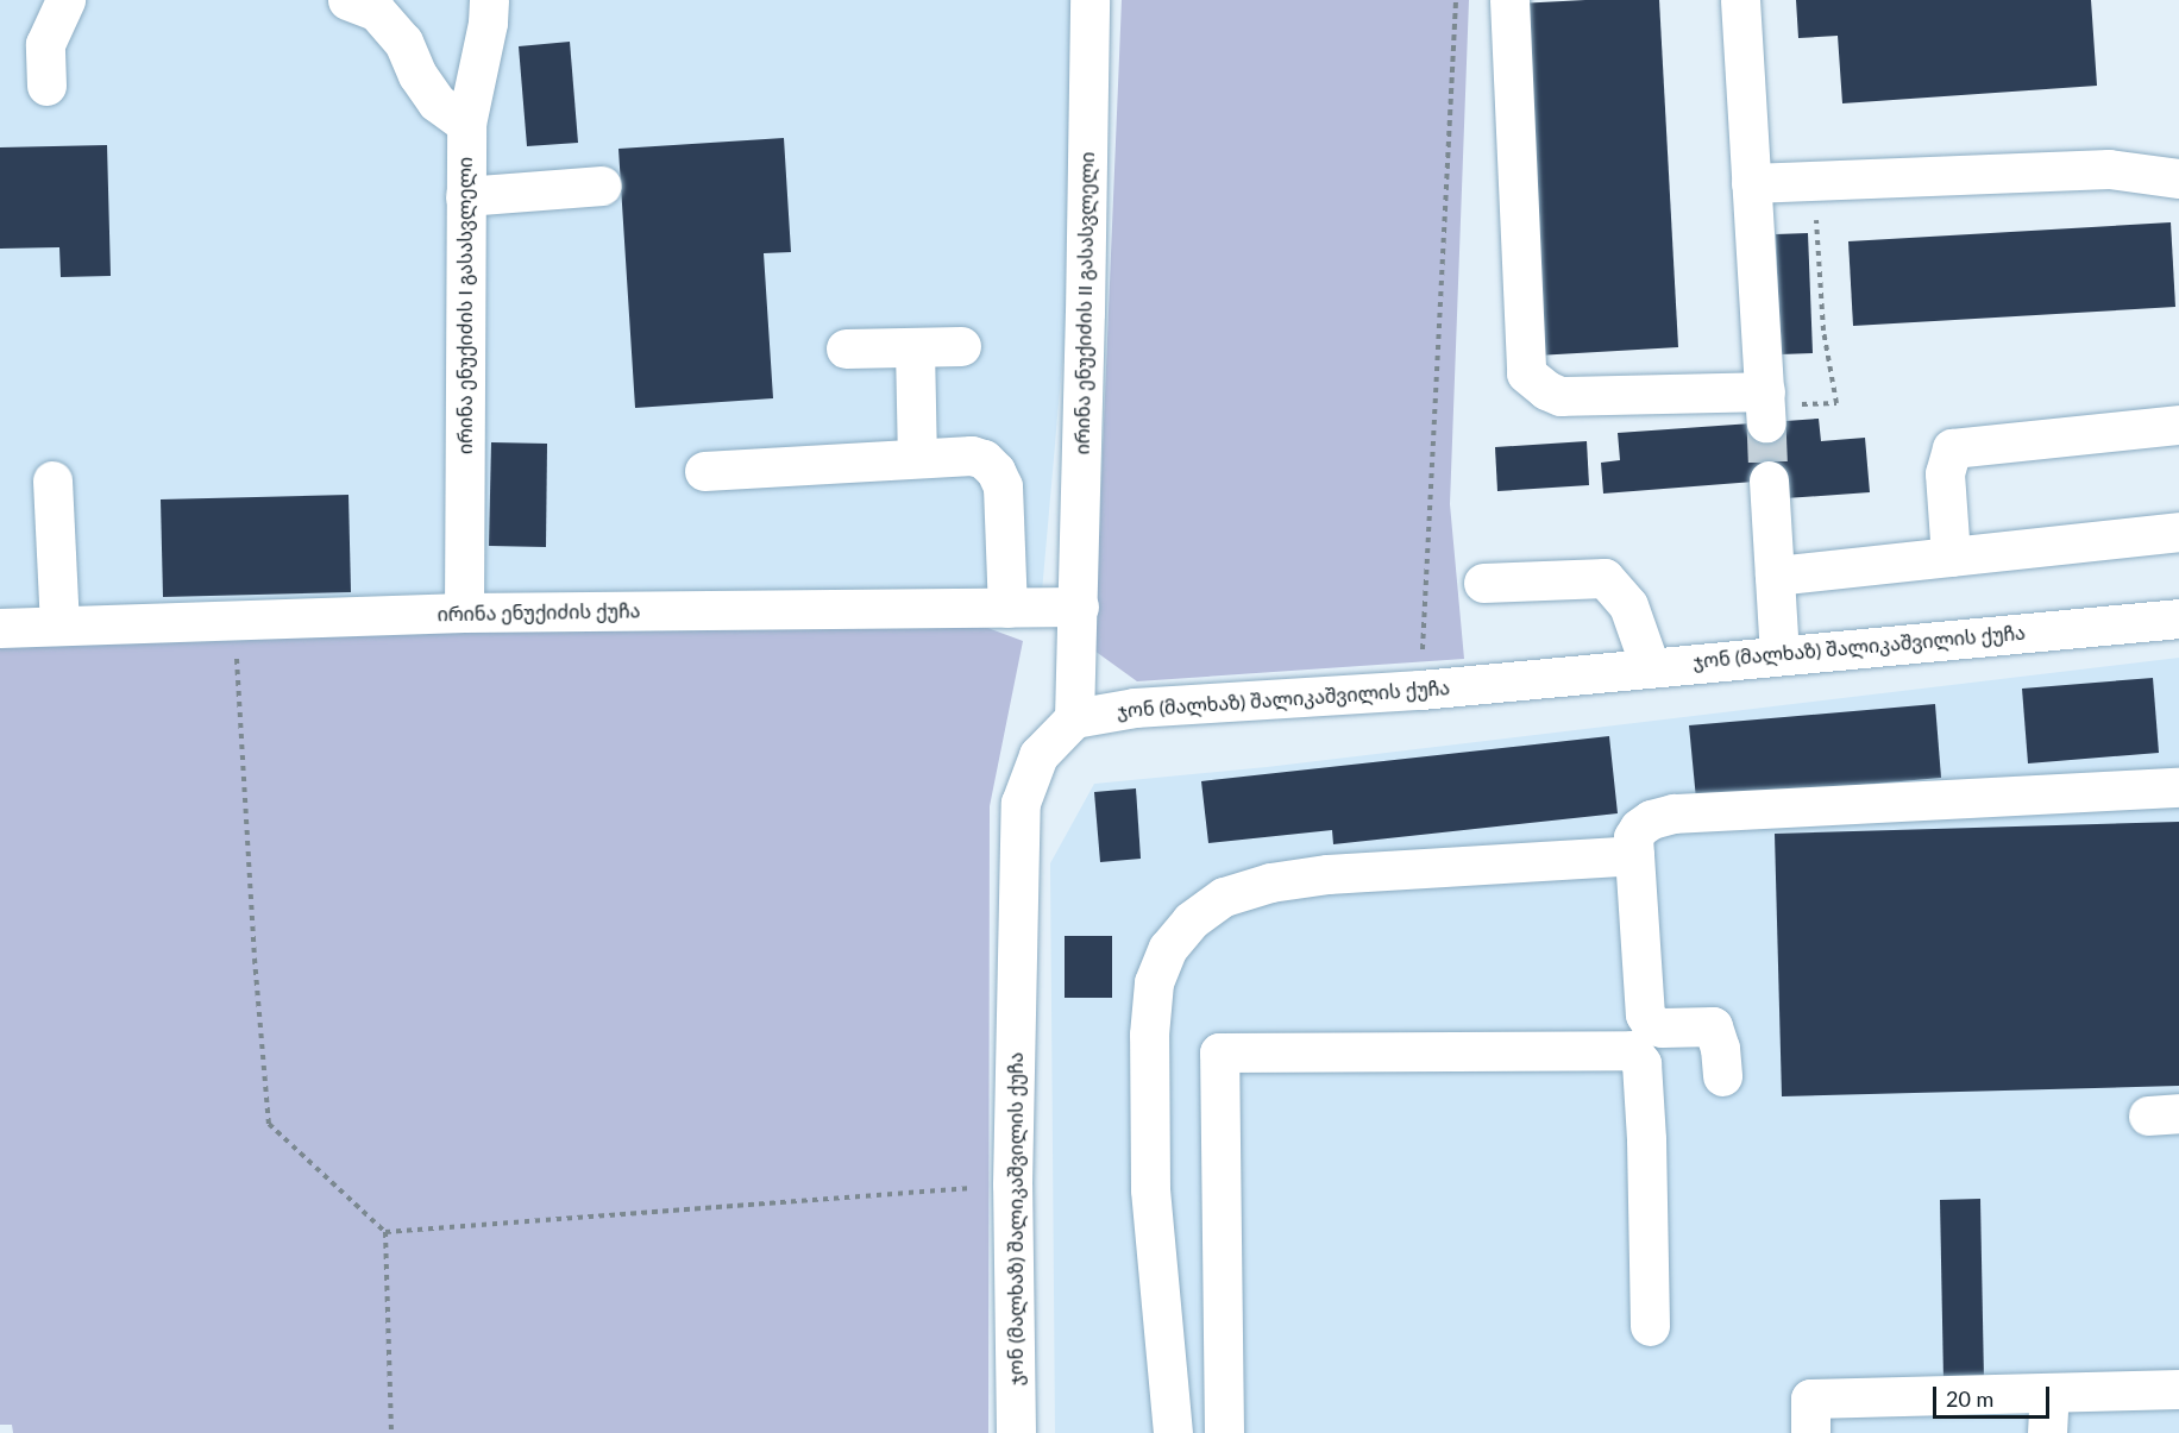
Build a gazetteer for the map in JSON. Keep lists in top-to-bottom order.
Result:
{
  "streets": {
    "street": [
      "ირინა ენუქიძის II გასასვლელი",
      "ირინა ენუქიძის I გასასვლელი",
      "ირინა ენუქიძის ქუჩა",
      "ჯონ (მალხაზ) შალიკაშვილის ქუჩა"
    ]
  },
  "crossings": [
    ["ირინა ენუქიძის II გასასვლელი", "ირინა ენუქიძის ქუჩა"],
    ["ირინა ენუქიძის II გასასვლელი", "ჯონ (მალხაზ) შალიკაშვილის ქუჩა"],
    ["ირინა ენუქიძის I გასასვლელი", "ირინა ენუქიძის ქუჩა"]
  ],
  "scale_bar": "20 m"
}
